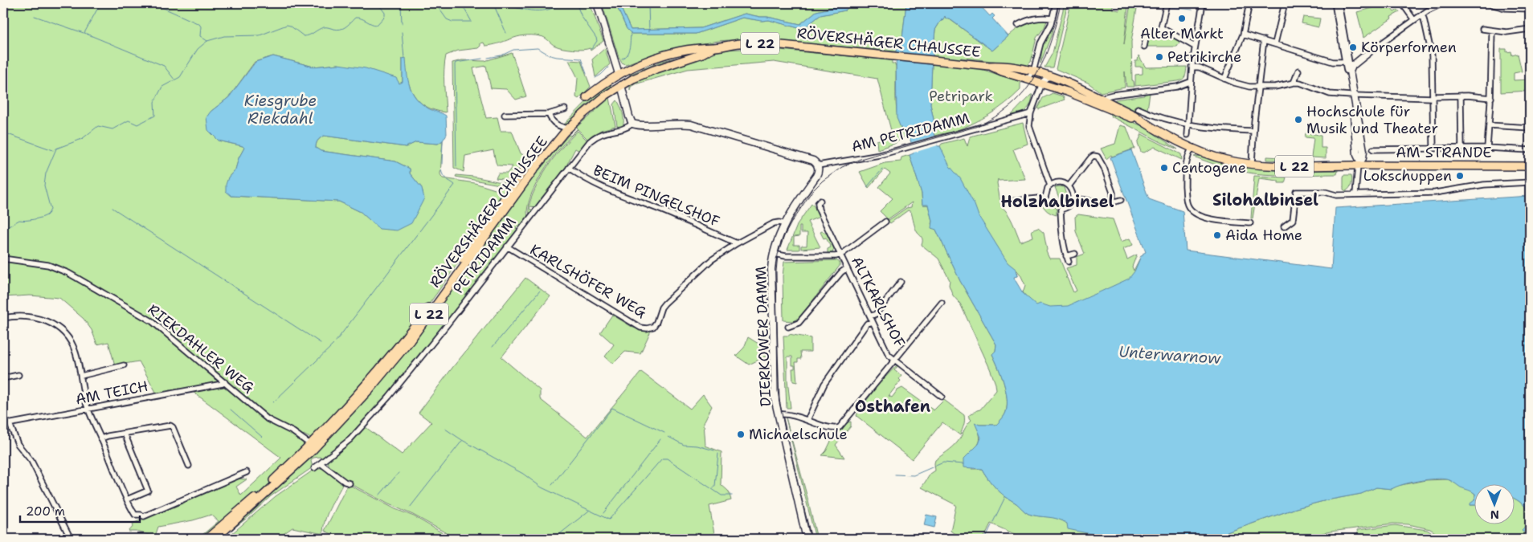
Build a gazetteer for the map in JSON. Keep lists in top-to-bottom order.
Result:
{
  "streets": {
    "main road": ["RÖVERSHÄGER CHAUSSEE", "L 22", "AM STRANDE"],
    "street": [
      "AM PETRIDAMM",
      "BEIM PINGELSHOF",
      "PETRIDAMM",
      "KARLSHÖFER WEG",
      "ALTKARLSHOF",
      "DIERKOWER DAMM",
      "RIEKDAHLER WEG",
      "AM TEICH"
    ]
  },
  "crossings": [
    ["RÖVERSHÄGER CHAUSSEE", "AM STRANDE"],
    ["RÖVERSHÄGER CHAUSSEE", "RIEKDAHLER WEG"],
    ["AM PETRIDAMM", "PETRIDAMM"],
    ["AM PETRIDAMM", "DIERKOWER DAMM"],
    ["BEIM PINGELSHOF", "PETRIDAMM"],
    ["BEIM PINGELSHOF", "KARLSHÖFER WEG"],
    ["PETRIDAMM", "KARLSHÖFER WEG"],
    ["PETRIDAMM", "DIERKOWER DAMM"],
    ["RIEKDAHLER WEG", "AM TEICH"]
  ],
  "districts": ["Silohalbinsel", "Holzhalbinsel", "Osthafen"],
  "water": ["Kiesgrube Riekdahl", "Unterwarnow"],
  "parks": ["Petripark"],
  "places": [
    "Alter Markt",
    "Körperformen",
    "Petrikirche",
    "Hochschule für Musik und Theater",
    "Centogene",
    "Lokschuppen",
    "Aida Home",
    "Michaelschule"
  ],
  "scale_bar": "200 m",
  "north": "bottom"
}
